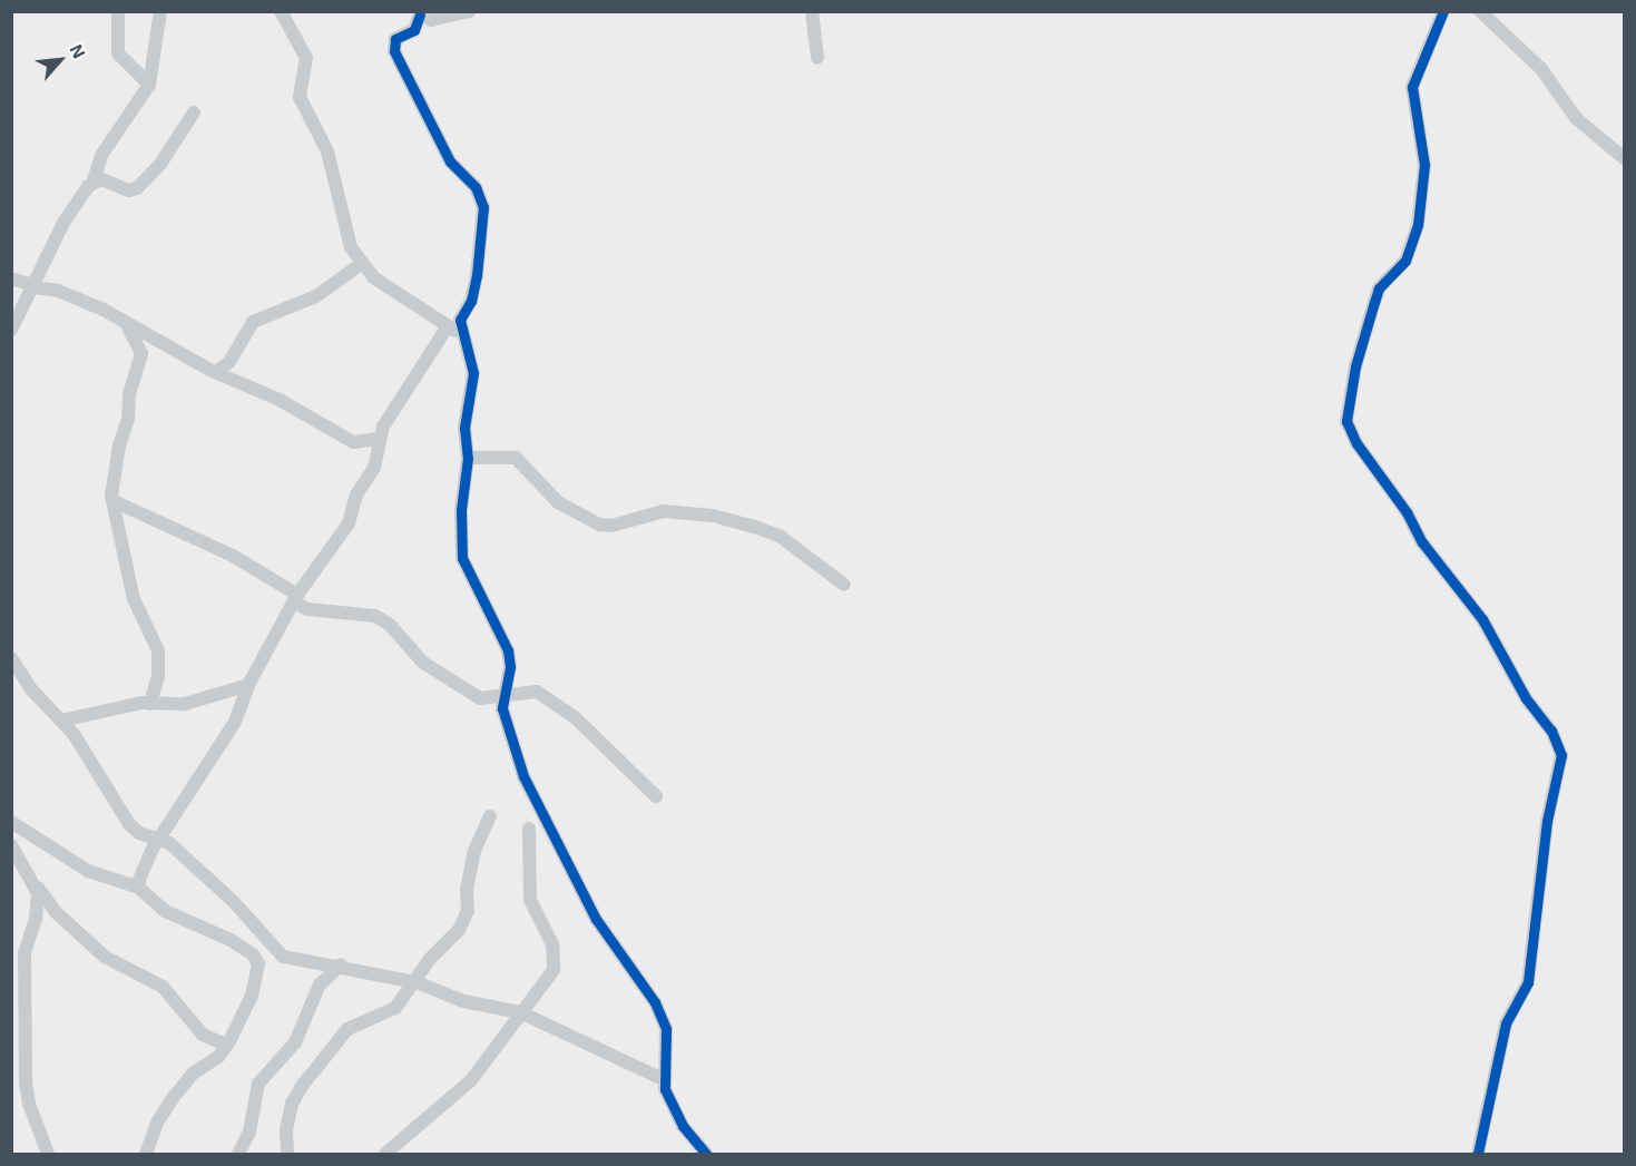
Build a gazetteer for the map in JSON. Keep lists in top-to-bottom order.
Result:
{
  "north": "top right"
}
